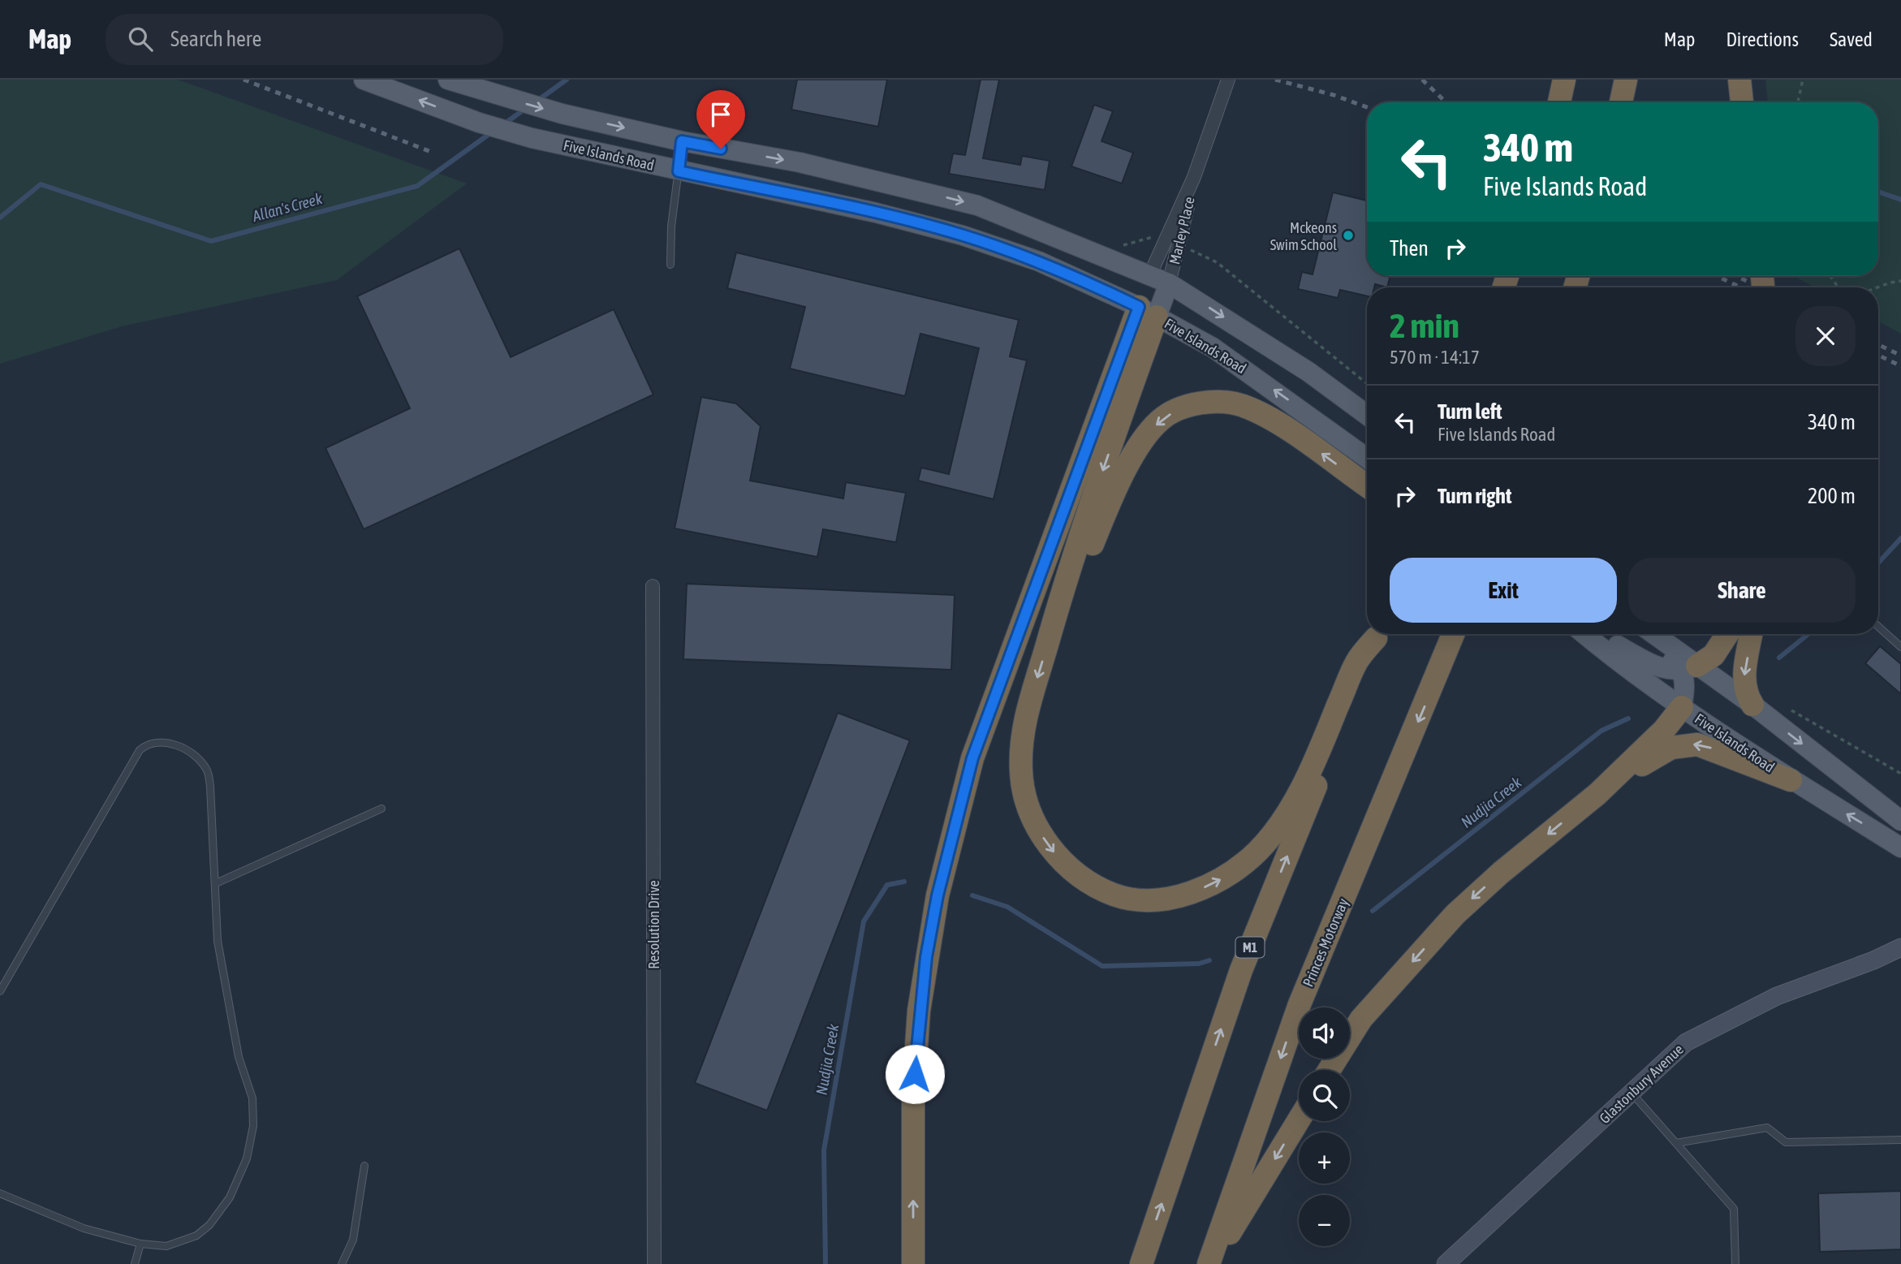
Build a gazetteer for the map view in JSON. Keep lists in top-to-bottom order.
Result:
{
  "streets": {
    "highway": ["Princes Motorway", "M1"],
    "main road": ["Five Islands Road", "Glastonbury Avenue"],
    "street": ["Marley Place", "Resolution Drive"]
  },
  "crossings": [
    ["Five Islands Road", "Marley Place"]
  ],
  "water": ["Allan's Creek", "Nudjia Creek"],
  "places": ["Mckeons Swim School"],
  "page": {
    "header": "Map",
    "search": "Search here",
    "nav": ["Map", "Directions", "Saved"],
    "turn": ["340 m", "Five Islands Road"],
    "then": "Then",
    "heading": ["2 min", "570 m · 14:17"],
    "list": [
      {
        "name": "Turn left",
        "note": "Five Islands Road",
        "value": "340 m"
      },
      {
        "name": "Turn right",
        "value": "200 m"
      }
    ],
    "buttons": ["Exit", "Share"],
    "map_buttons": ["+", "−"]
  }
}
